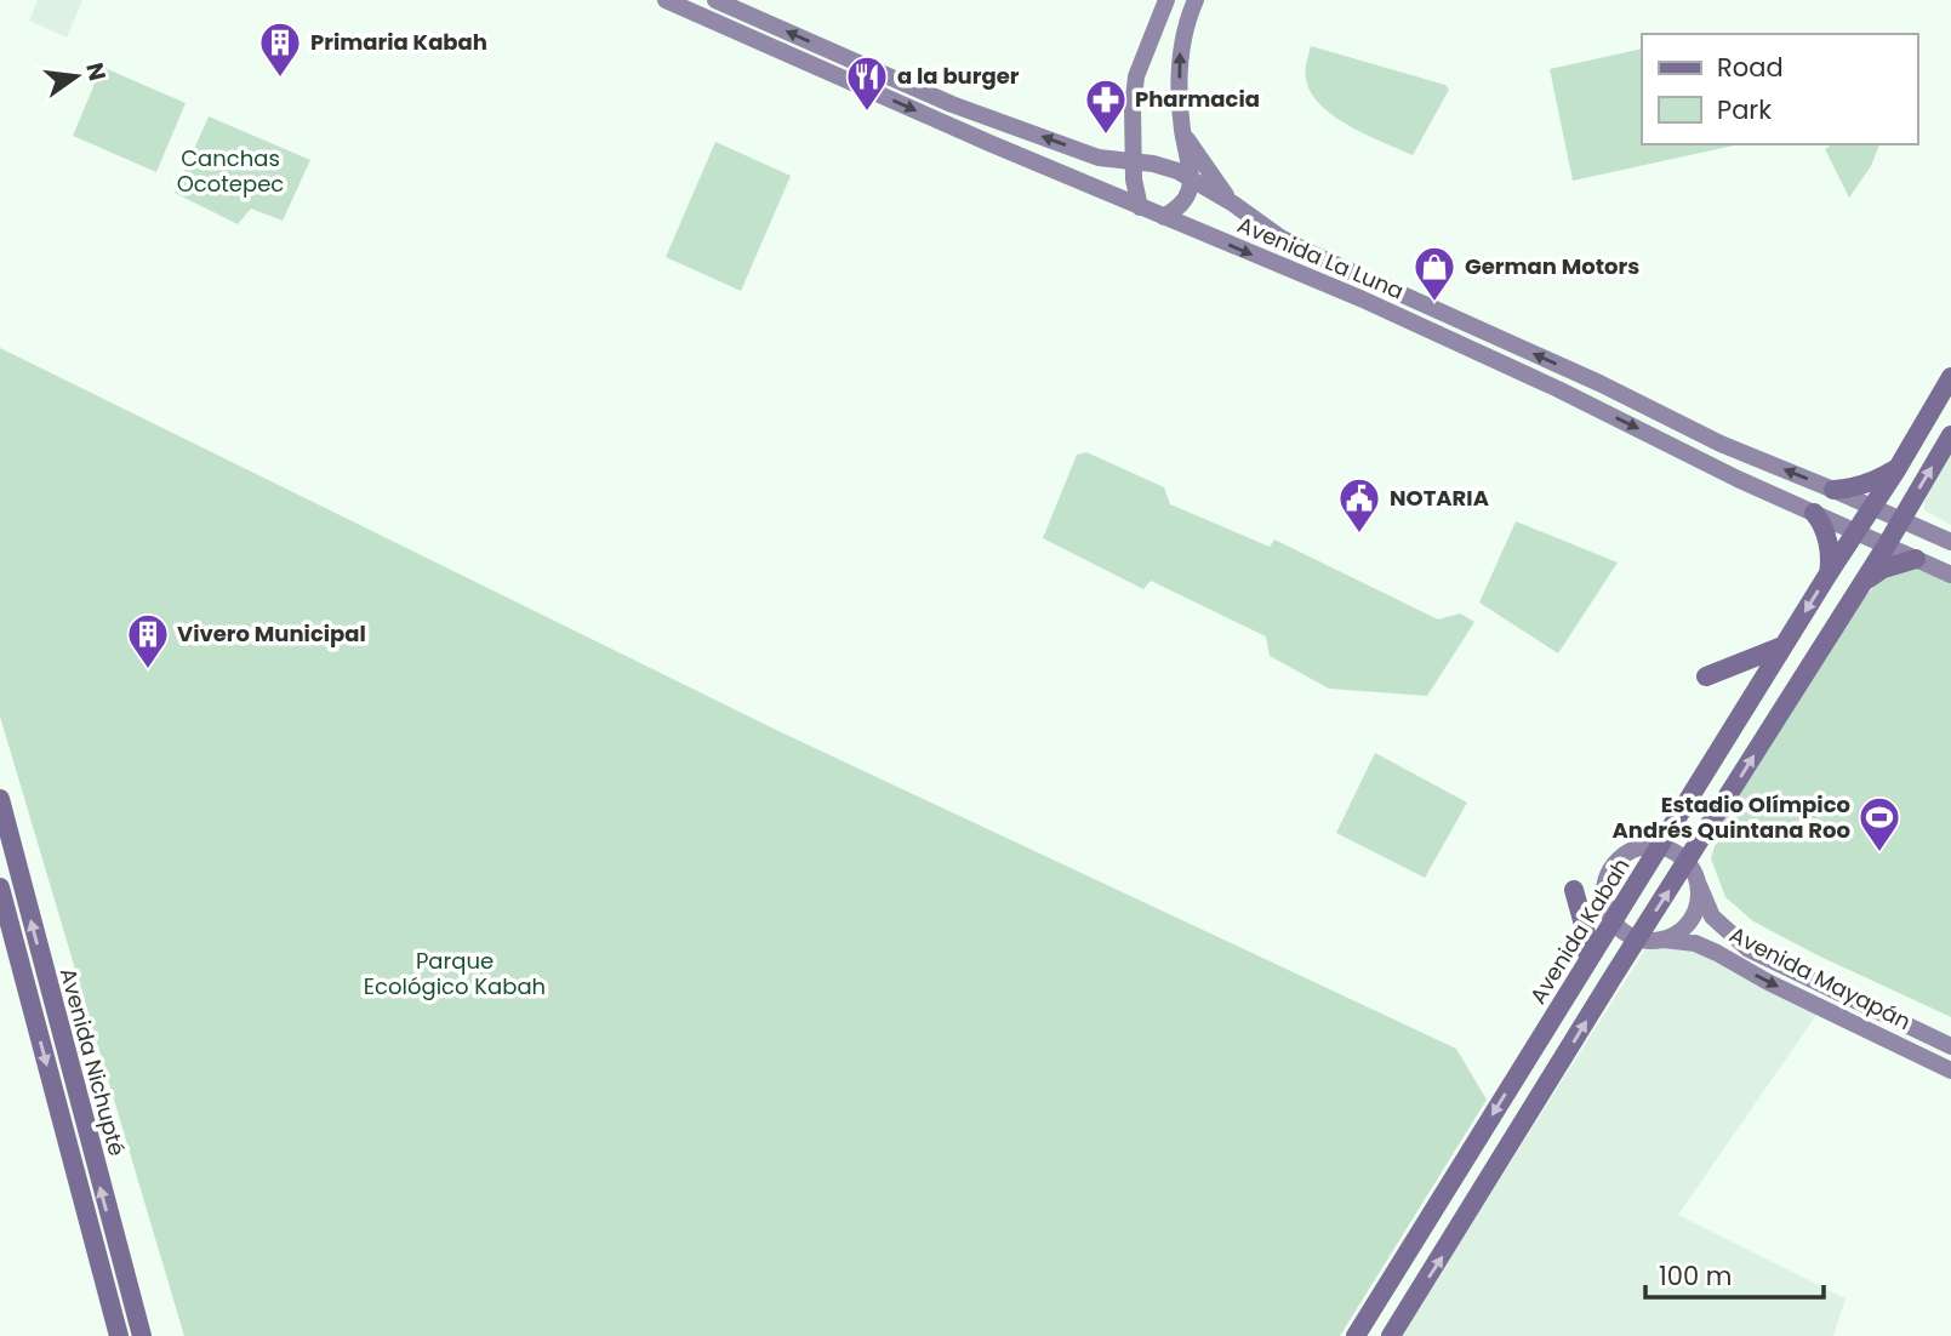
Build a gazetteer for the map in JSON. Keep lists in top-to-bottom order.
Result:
{
  "streets": {
    "main road": [
      "Avenida La Luna",
      "Avenida Kabah",
      "Avenida Mayapán",
      "Avenida Nichupté"
    ]
  },
  "crossings": [
    ["Avenida La Luna", "Avenida Kabah"]
  ],
  "parks": ["Canchas Ocotepec", "Parque Ecológico Kabah"],
  "places": {
    "building": ["Primaria Kabah", "Vivero Municipal"],
    "restaurant": ["a la burger"],
    "pharmacy": ["Pharmacia"],
    "shop": ["German Motors"],
    "public building": ["NOTARIA"],
    "sports": ["Estadio Olímpico Andrés Quintana Roo"]
  },
  "legend": ["Road", "Park"],
  "scale_bar": "100 m",
  "north": "right"
}
